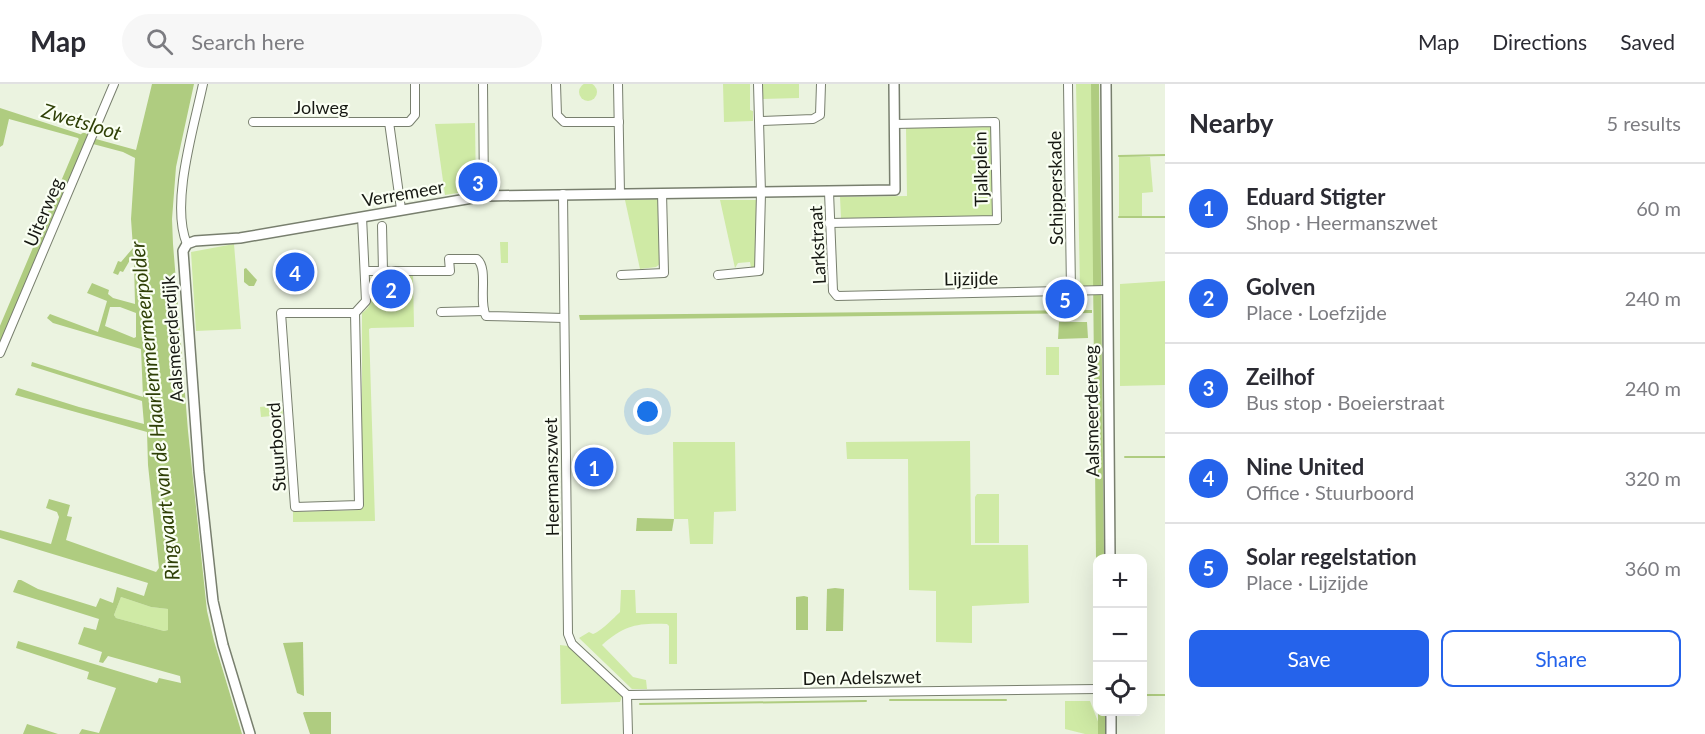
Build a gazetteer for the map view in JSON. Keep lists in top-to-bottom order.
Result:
{
  "streets": {
    "street": [
      "Jolweg",
      "Tjalkplein",
      "Schipperskade",
      "Verremeer",
      "Uiterweg",
      "Larkstraat",
      "Lijzijde",
      "Aalsmeerderdijk",
      "Aalsmeerderweg",
      "Stuurboord",
      "Heermanszwet",
      "Den Adelszwet"
    ]
  },
  "crossings": [
    ["Tjalkplein", "Verremeer"],
    ["Tjalkplein", "Larkstraat"],
    ["Schipperskade", "Lijzijde"],
    ["Verremeer", "Larkstraat"],
    ["Verremeer", "Aalsmeerderdijk"],
    ["Verremeer", "Stuurboord"],
    ["Verremeer", "Heermanszwet"],
    ["Larkstraat", "Lijzijde"],
    ["Lijzijde", "Aalsmeerderweg"],
    ["Heermanszwet", "Den Adelszwet"]
  ],
  "water": ["Zwetsloot", "Ringvaart van de Haarlemmermeerpolder"],
  "page": {
    "header": "Map",
    "search": "Search here",
    "nav": ["Map", "Directions", "Saved"],
    "heading": ["Nearby", "5 results"],
    "pins": [
      "3",
      "4",
      "2",
      "5",
      "1"
    ],
    "list": [
      {
        "mark": "1",
        "name": "Eduard Stigter",
        "note": "Shop · Heermanszwet",
        "value": "60 m"
      },
      {
        "mark": "2",
        "name": "Golven",
        "note": "Place · Loefzijde",
        "value": "240 m"
      },
      {
        "mark": "3",
        "name": "Zeilhof",
        "note": "Bus stop · Boeierstraat",
        "value": "240 m"
      },
      {
        "mark": "4",
        "name": "Nine United",
        "note": "Office · Stuurboord",
        "value": "320 m"
      },
      {
        "mark": "5",
        "name": "Solar regelstation",
        "note": "Place · Lijzijde",
        "value": "360 m"
      }
    ],
    "map_buttons": ["+", "−"],
    "buttons": ["Save", "Share"]
  }
}
